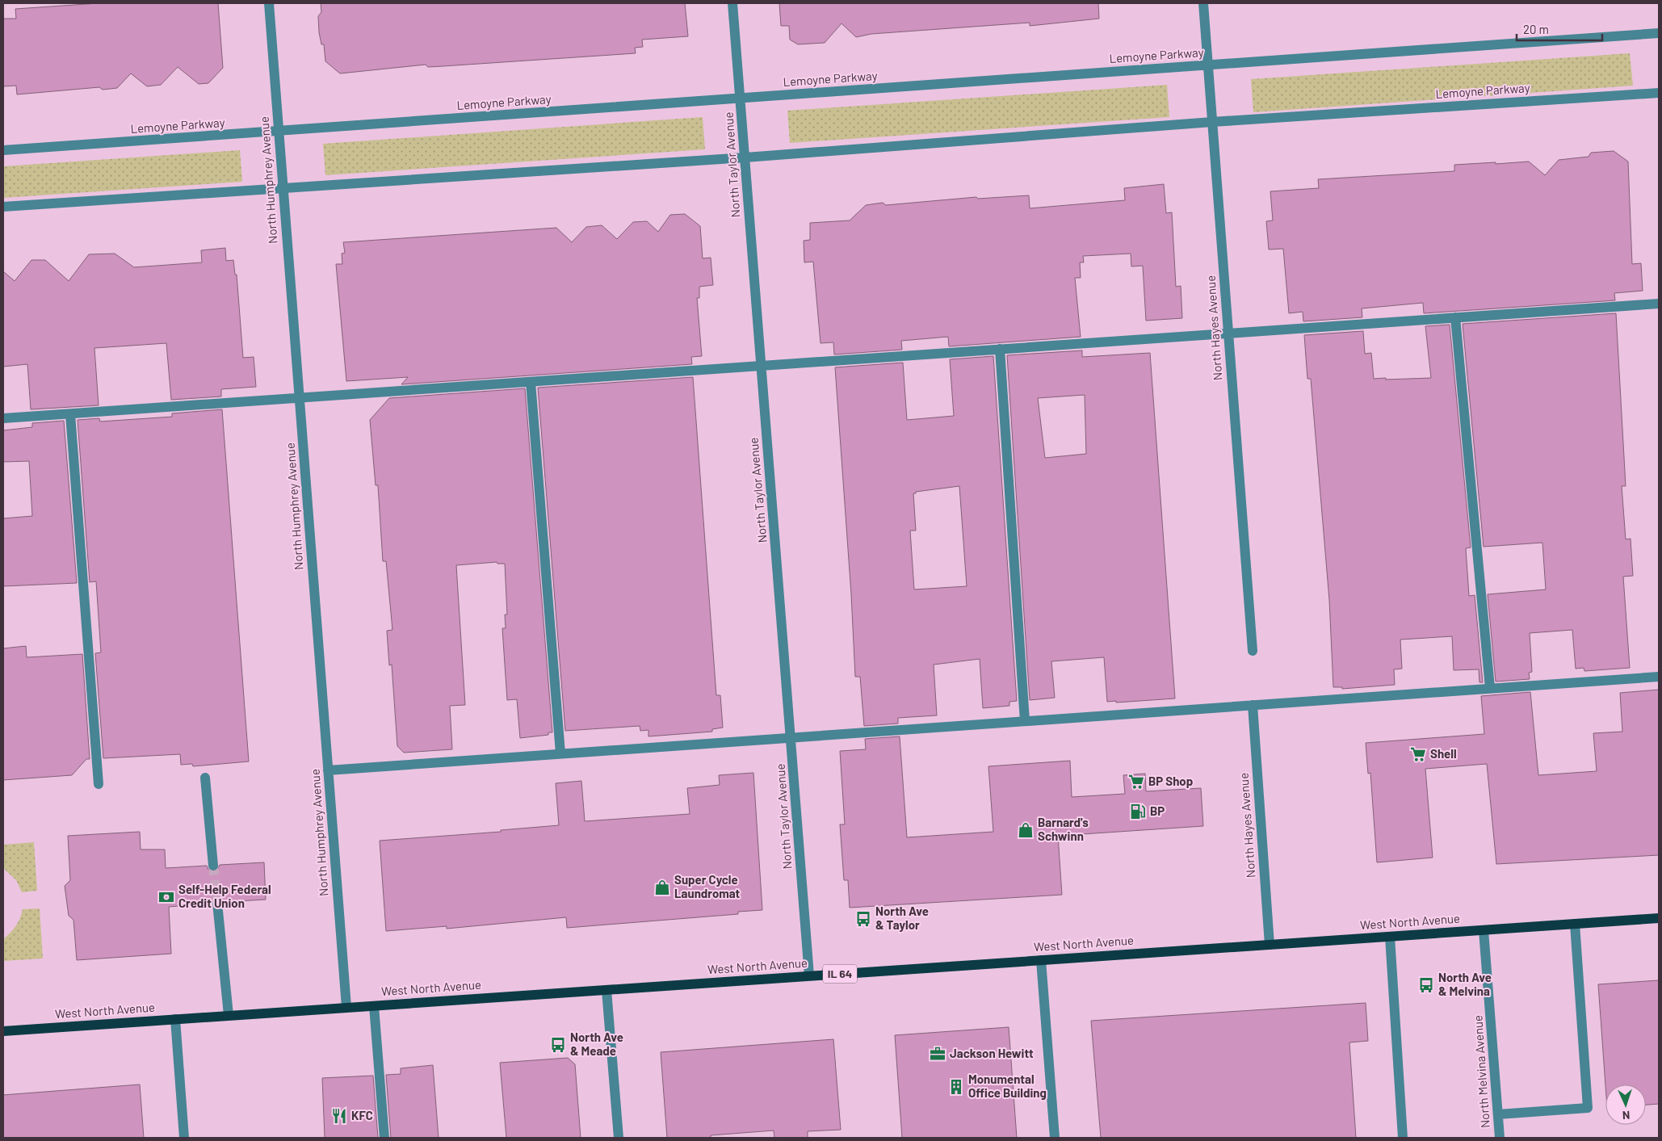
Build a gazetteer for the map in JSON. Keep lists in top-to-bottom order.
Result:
{
  "streets": {
    "main road": ["West North Avenue", "IL 64"],
    "street": [
      "Lemoyne Parkway",
      "North Taylor Avenue",
      "North Humphrey Avenue",
      "North Hayes Avenue",
      "North Melvina Avenue"
    ]
  },
  "crossings": [
    ["Lemoyne Parkway", "North Taylor Avenue"],
    ["Lemoyne Parkway", "North Humphrey Avenue"],
    ["Lemoyne Parkway", "North Hayes Avenue"],
    ["North Taylor Avenue", "West North Avenue"],
    ["North Humphrey Avenue", "West North Avenue"],
    ["North Hayes Avenue", "West North Avenue"],
    ["West North Avenue", "North Melvina Avenue"]
  ],
  "places": {
    "supermarket": ["Shell", "BP Shop"],
    "fuel station": ["BP"],
    "shop": ["Barnard's Schwinn", "Super Cycle Laundromat"],
    "bank": ["Self-Help Federal Credit Union"],
    "bus stop": ["North Ave & Taylor", "North Ave & Melvina", "North Ave & Meade"],
    "office": ["Jackson Hewitt"],
    "building": ["Monumental Office Building"],
    "restaurant": ["KFC"]
  },
  "scale_bar": "20 m",
  "north": "bottom"
}
